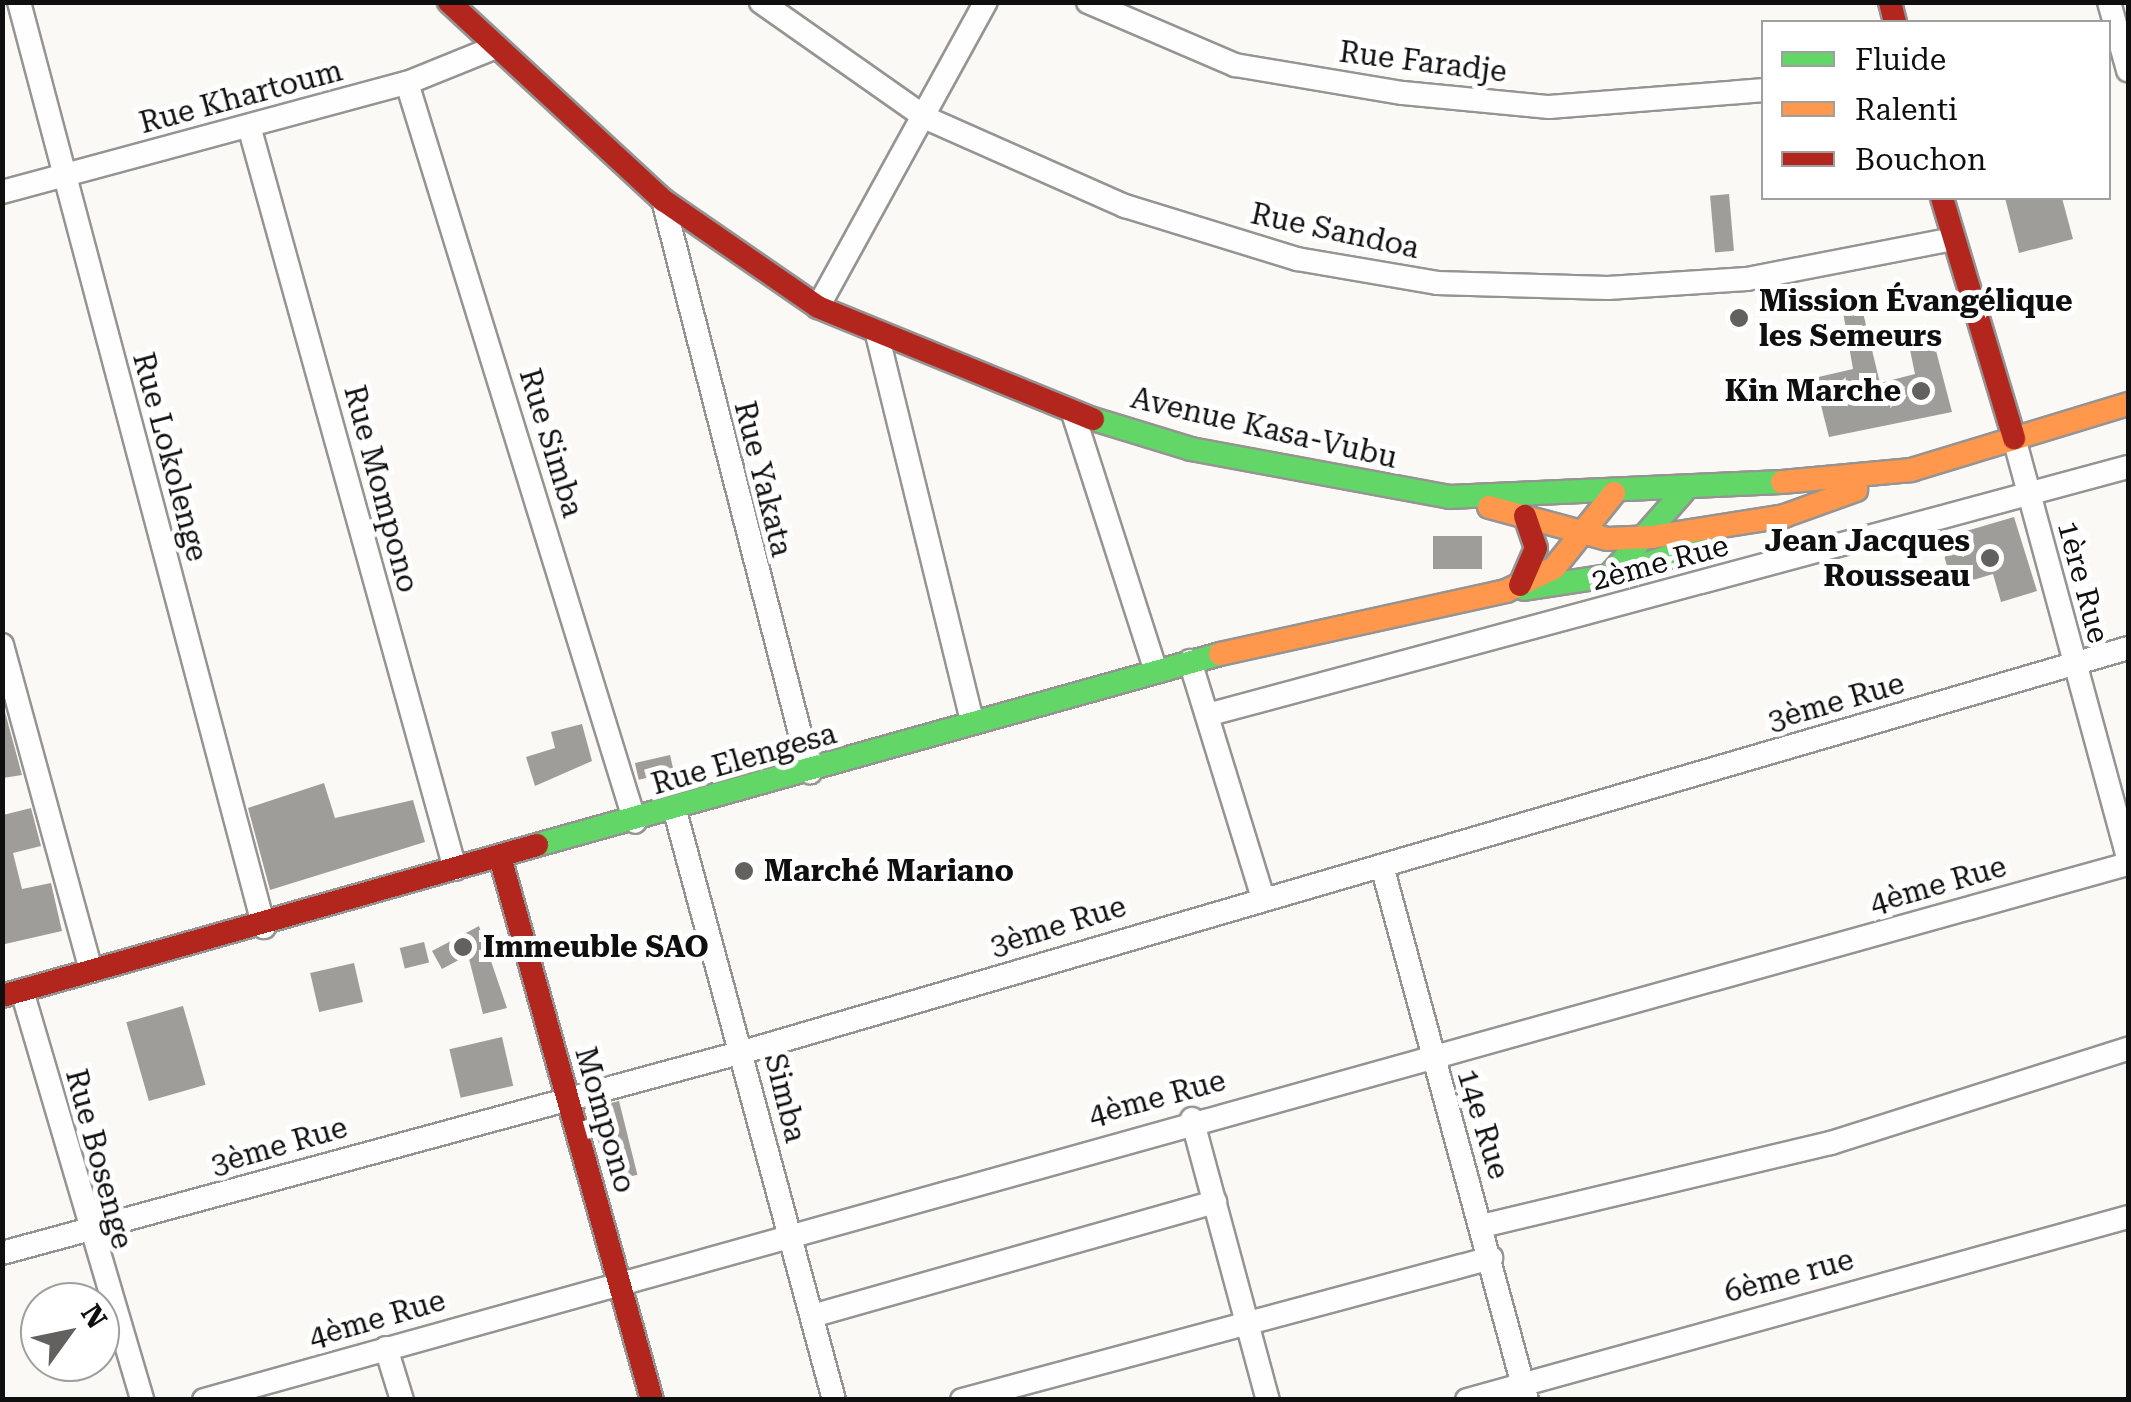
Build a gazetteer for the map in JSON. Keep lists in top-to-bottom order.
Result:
{
  "streets": {
    "street": [
      "Rue Faradje",
      "Rue Khartoum",
      "Rue Sandoa",
      "Avenue Kasa-Vubu",
      "Rue Simba",
      "Rue Lokolenge",
      "Rue Yakata",
      "Rue Mompono",
      "2ème Rue",
      "1ère Rue",
      "3ème Rue",
      "Rue Elengesa",
      "4ème Rue",
      "Simba",
      "Mompono",
      "14e Rue",
      "Rue Bosenge",
      "6ème rue"
    ]
  },
  "crossings": [
    ["Rue Khartoum", "Avenue Kasa-Vubu"],
    ["Rue Khartoum", "Rue Simba"],
    ["Rue Khartoum", "Rue Lokolenge"],
    ["Rue Khartoum", "Rue Mompono"],
    ["Avenue Kasa-Vubu", "Rue Yakata"],
    ["Avenue Kasa-Vubu", "1ère Rue"],
    ["Rue Simba", "Rue Elengesa"],
    ["Rue Lokolenge", "Rue Elengesa"],
    ["Rue Yakata", "Rue Elengesa"],
    ["Rue Mompono", "Rue Elengesa"],
    ["2ème Rue", "1ère Rue"],
    ["1ère Rue", "3ème Rue"],
    ["1ère Rue", "4ème Rue"],
    ["3ème Rue", "Simba"],
    ["3ème Rue", "Mompono"],
    ["3ème Rue", "14e Rue"],
    ["3ème Rue", "Rue Bosenge"],
    ["Rue Elengesa", "Simba"],
    ["Rue Elengesa", "Mompono"],
    ["Rue Elengesa", "Rue Bosenge"],
    ["4ème Rue", "Simba"],
    ["4ème Rue", "Mompono"],
    ["4ème Rue", "14e Rue"],
    ["14e Rue", "6ème rue"]
  ],
  "places": [
    "Mission Évangélique les Semeurs",
    "Kin Marche",
    "Jean Jacques Rousseau",
    "Marché Mariano",
    "Immeuble SAO"
  ],
  "legend": ["Fluide", "Ralenti", "Bouchon"],
  "north": "top right"
}
